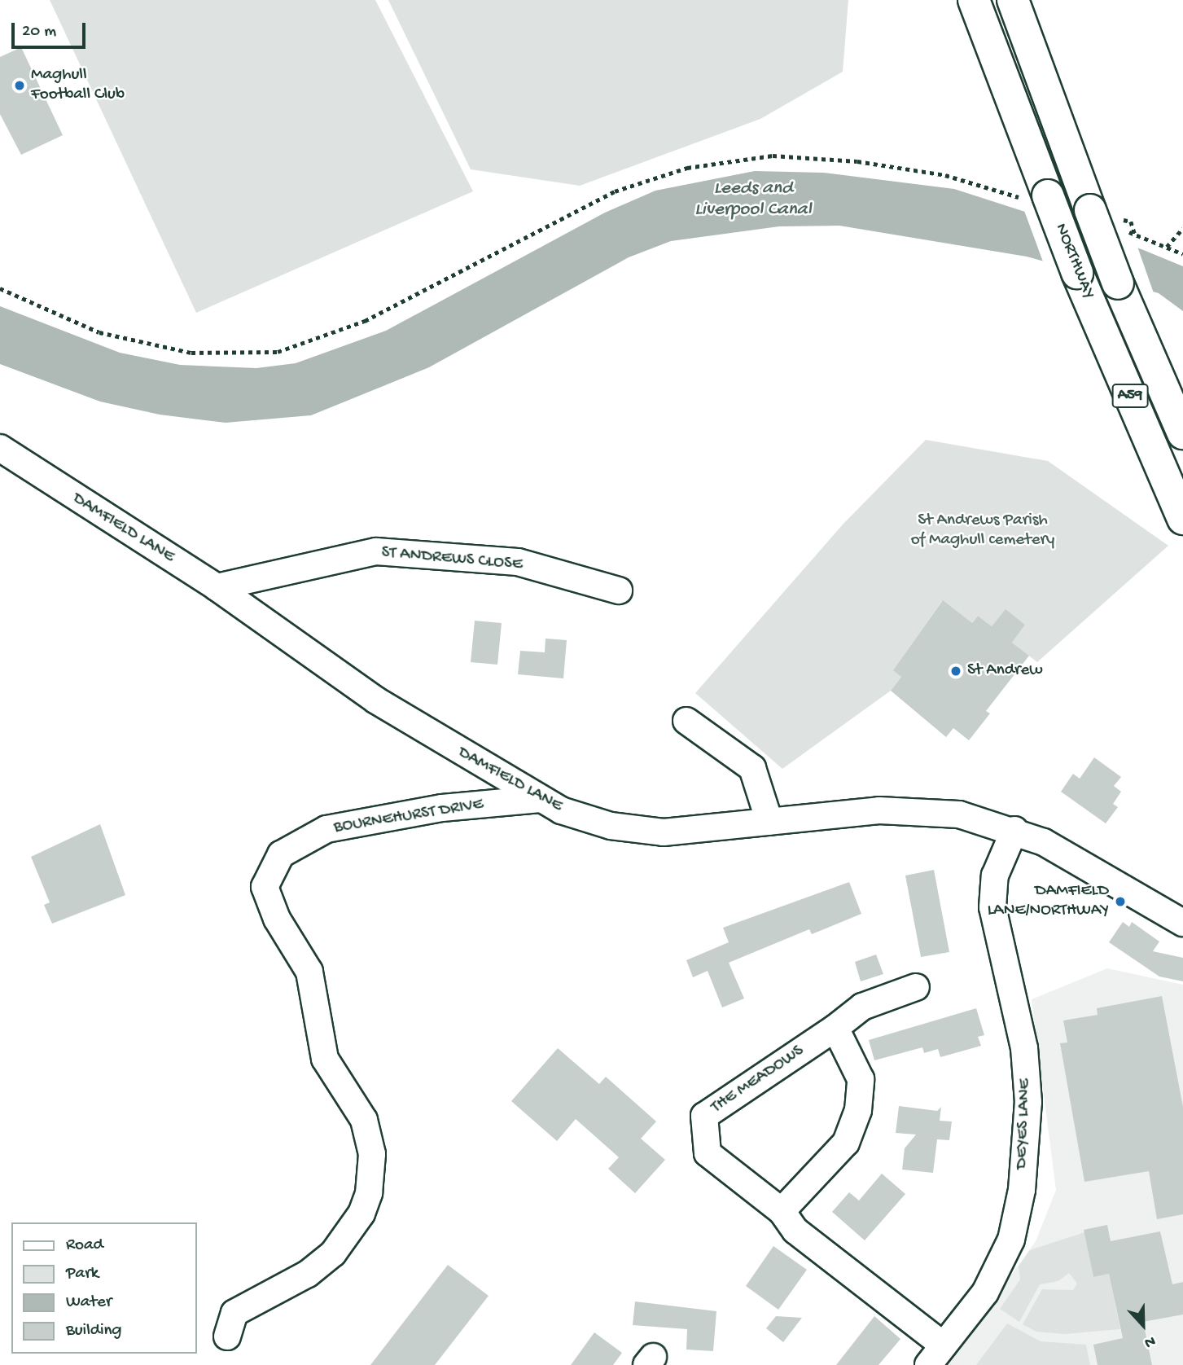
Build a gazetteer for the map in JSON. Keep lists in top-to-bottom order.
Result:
{
  "streets": {
    "highway": ["NORTHWAY", "A59"],
    "street": [
      "DAMFIELD LANE",
      "ST ANDREWS CLOSE",
      "BOURNEHURST DRIVE",
      "THE MEADOWS",
      "DEYES LANE"
    ]
  },
  "crossings": [
    ["DAMFIELD LANE", "ST ANDREWS CLOSE"],
    ["DAMFIELD LANE", "BOURNEHURST DRIVE"],
    ["DAMFIELD LANE", "DEYES LANE"],
    ["THE MEADOWS", "DEYES LANE"]
  ],
  "water": ["Leeds and Liverpool Canal"],
  "parks": ["St Andrews Parish of Maghull cemetery"],
  "places": ["Maghull Football Club", "St Andrew", "DAMFIELD LANE/NORTHWAY"],
  "legend": [
    "Road",
    "Park",
    "Water",
    "Building"
  ],
  "scale_bar": "20 m",
  "north": "bottom"
}
